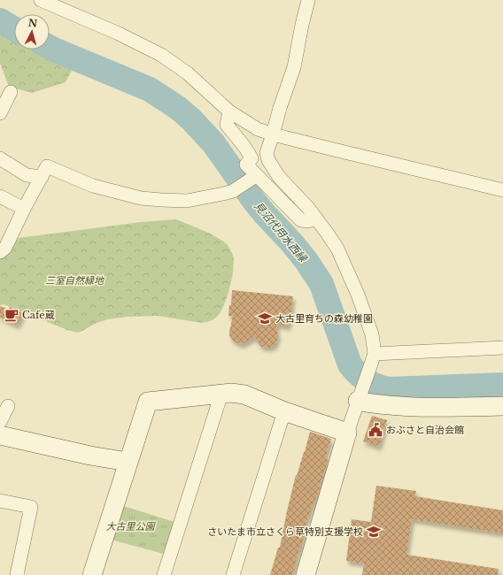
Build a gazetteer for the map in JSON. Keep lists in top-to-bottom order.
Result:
{
  "water": ["見沼代用水西縁"],
  "parks": ["三室自然緑地", "大古里公園"],
  "places": {
    "cafe": ["Cafe蔵"],
    "school or university": ["大古里育ちの森幼稚園", "さいたま市立さくら草特別支援学校"],
    "public building": ["おぶさと自治会館"]
  },
  "north": "top"
}
